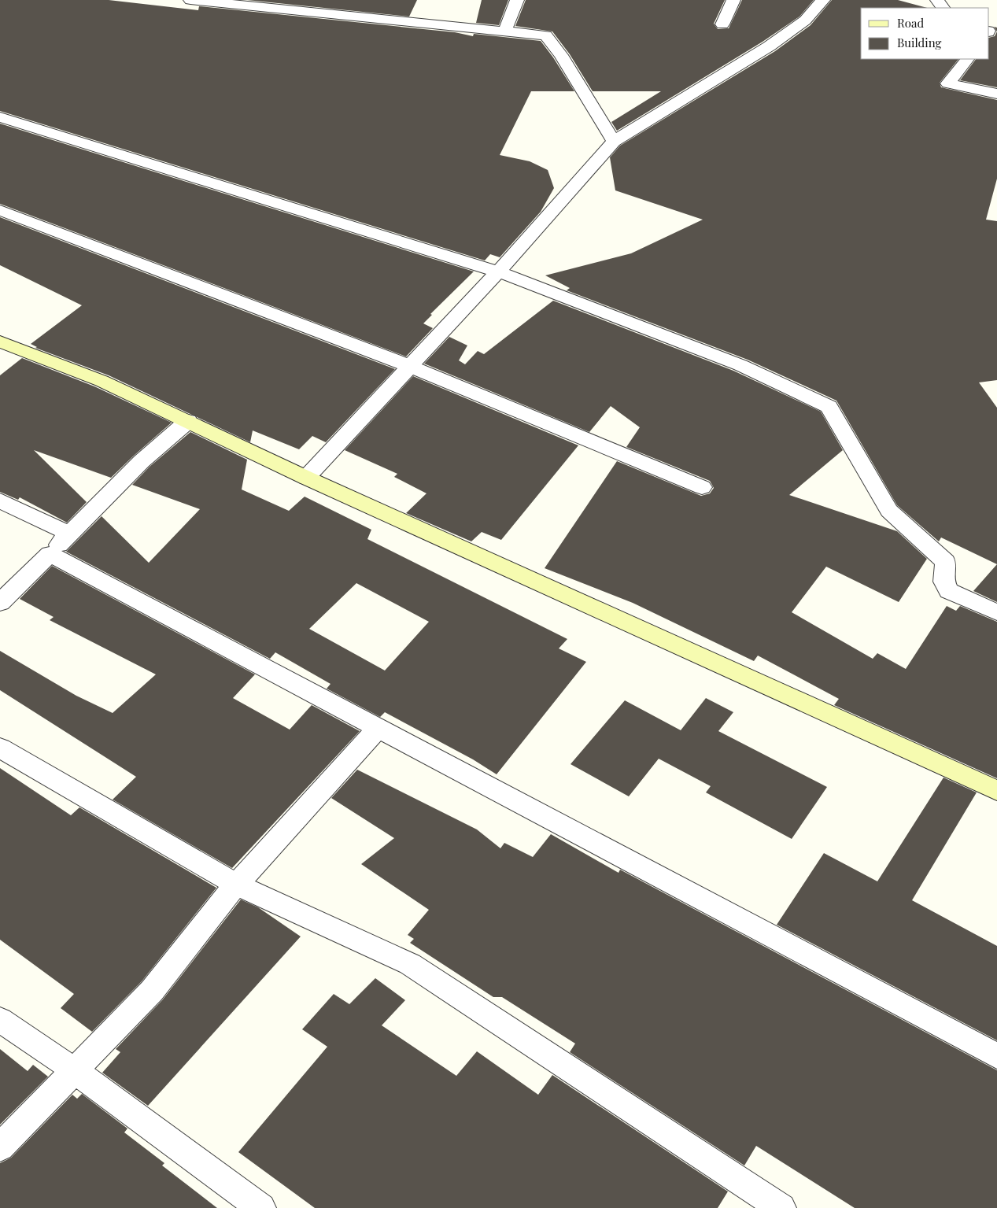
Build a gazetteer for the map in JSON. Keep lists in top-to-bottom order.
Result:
{
  "legend": ["Road", "Building"]
}
